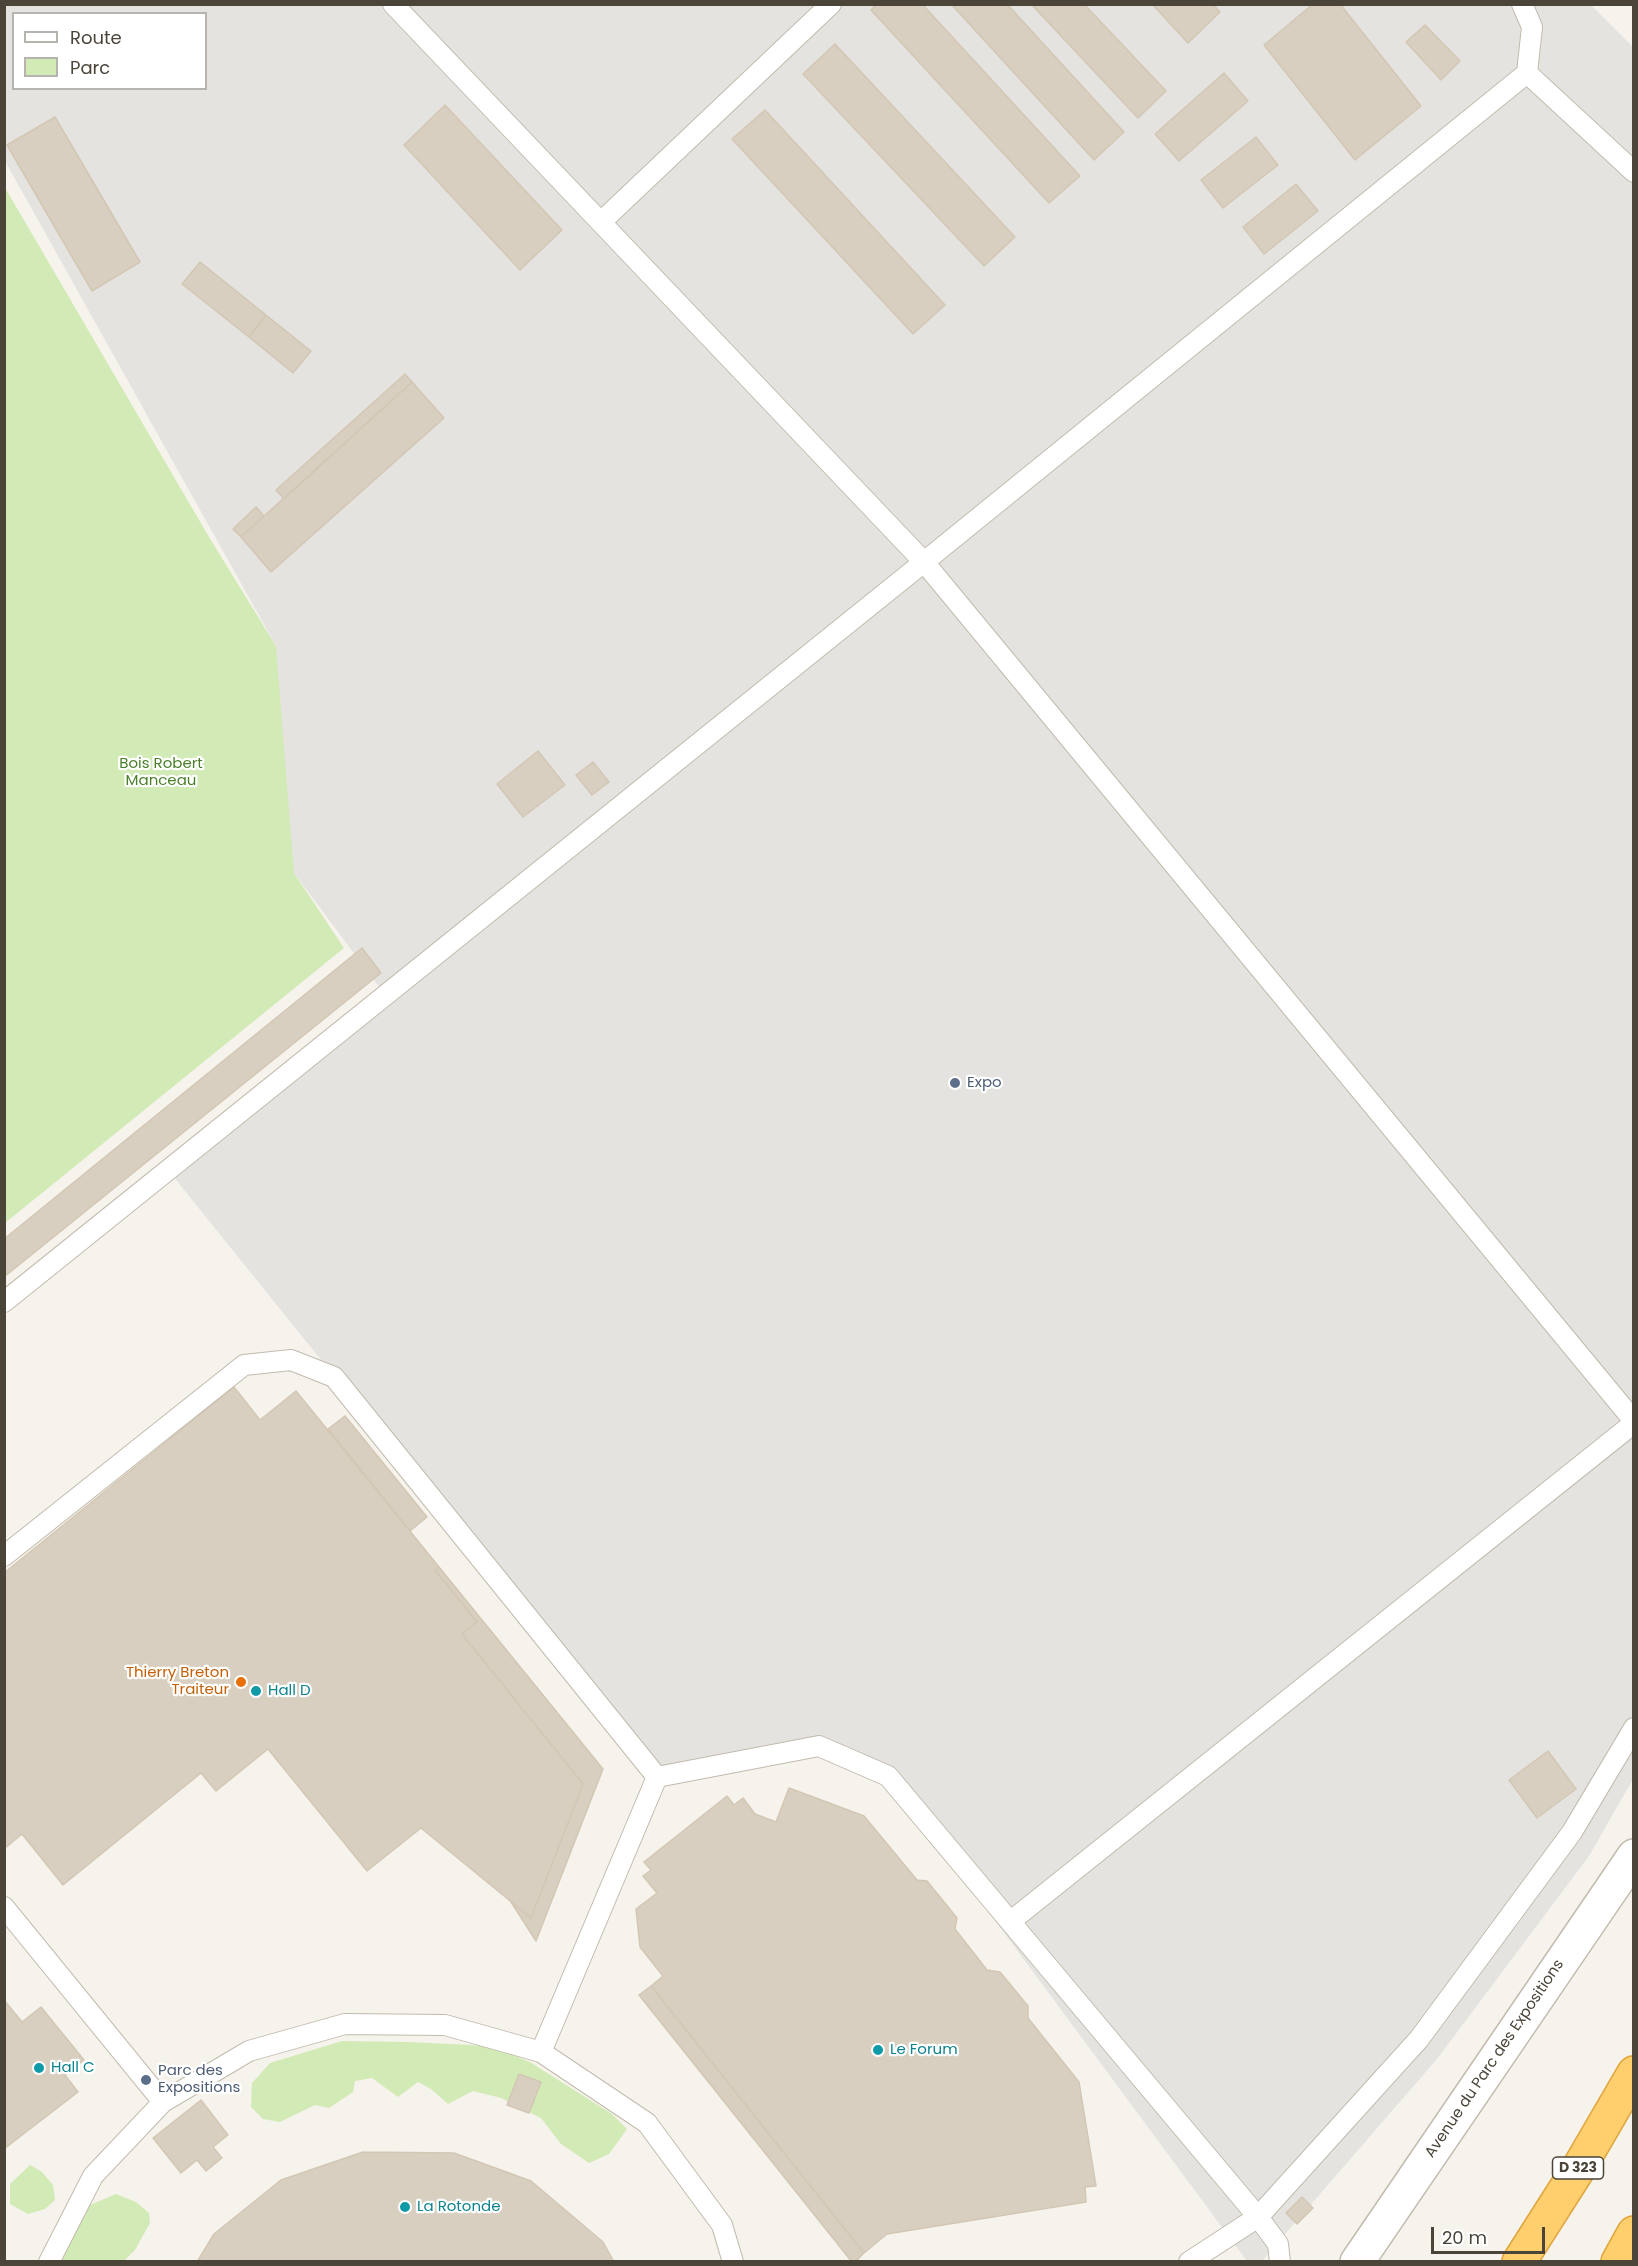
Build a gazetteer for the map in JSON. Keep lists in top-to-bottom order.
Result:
{
  "streets": {
    "highway": ["D 323"],
    "street": ["Avenue du Parc des Expositions"]
  },
  "parks": ["Bois Robert Manceau"],
  "places": [
    "Expo",
    "Thierry Breton Traiteur",
    "Hall D",
    "Le Forum",
    "Hall C",
    "Parc des Expositions",
    "La Rotonde"
  ],
  "legend": ["Route", "Parc"],
  "scale_bar": "20 m"
}
